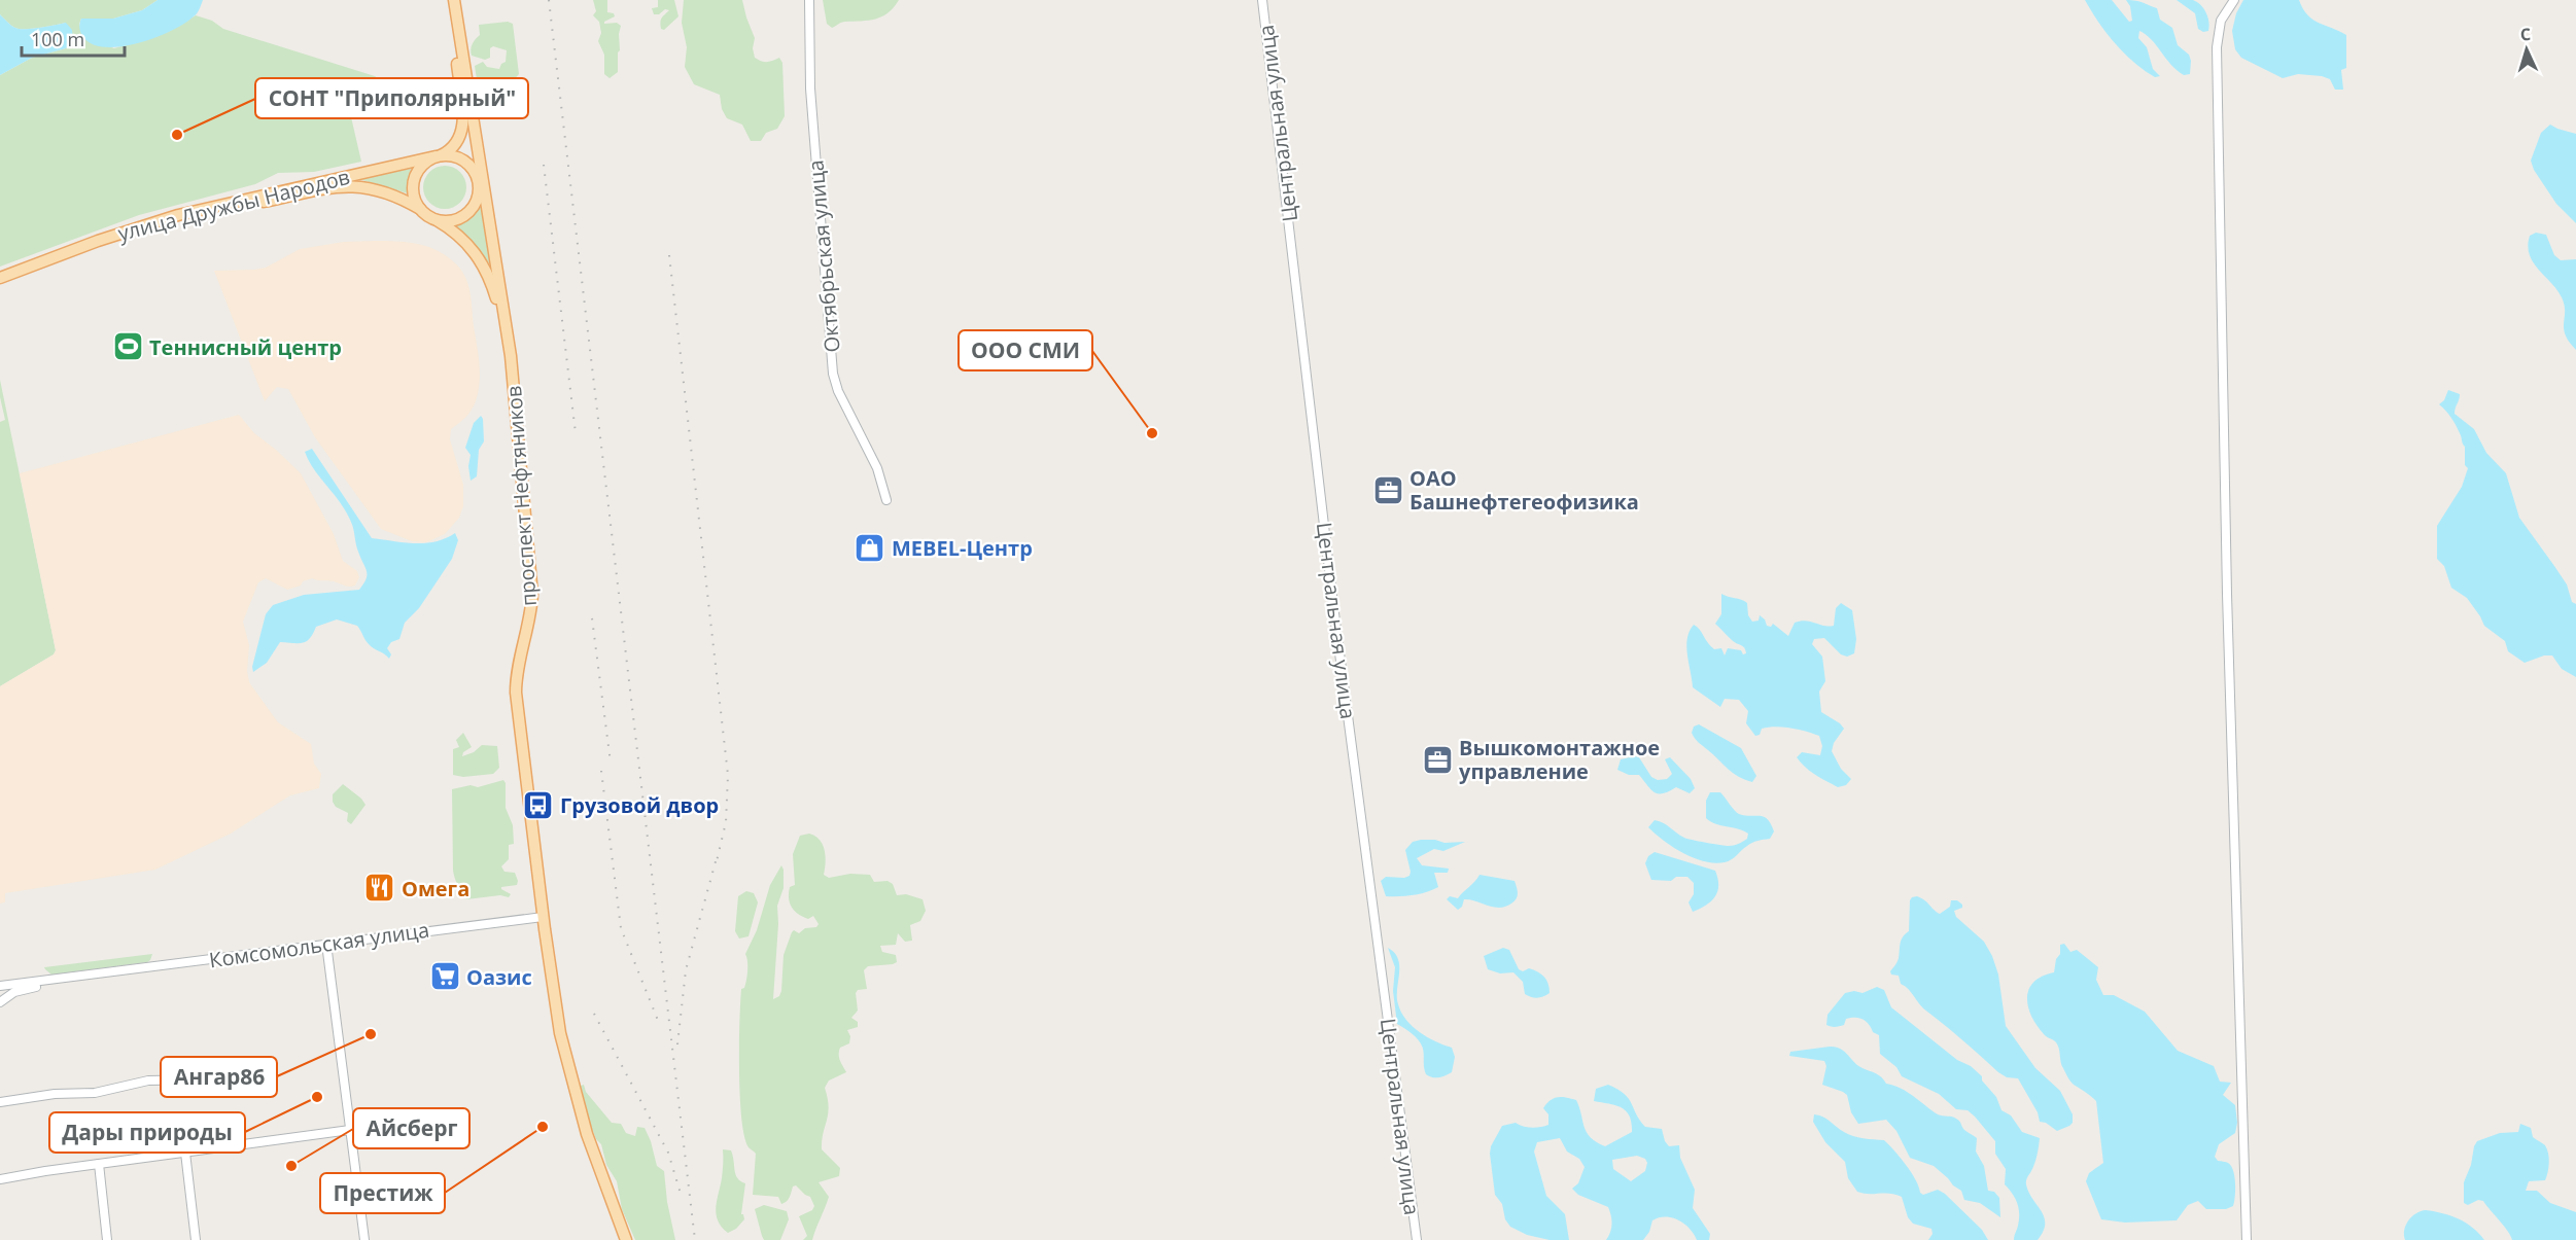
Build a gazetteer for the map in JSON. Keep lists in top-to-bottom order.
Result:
{
  "streets": {
    "main road": ["улица Дружбы Народов", "проспект Нефтяников"],
    "street": ["Центральная улица", "Октябрьская улица", "Комсомольская улица"]
  },
  "crossings": [
    ["проспект Нефтяников", "Комсомольская улица"]
  ],
  "places": {
    "other": [
      "СОНТ \"Приполярный\"",
      "ООО СМИ",
      "Ангар86",
      "Дары природы",
      "Престиж",
      "Айсберг"
    ],
    "sports": ["Теннисный центр"],
    "office": ["ОАО Башнефтегеофизика", "Вышкомонтажное управление"],
    "shop": ["MEBEL-Центр"],
    "bus stop": ["Грузовой двор"],
    "restaurant": ["Омега"],
    "supermarket": ["Оазис"]
  },
  "scale_bar": "100 m",
  "north": "top"
}
